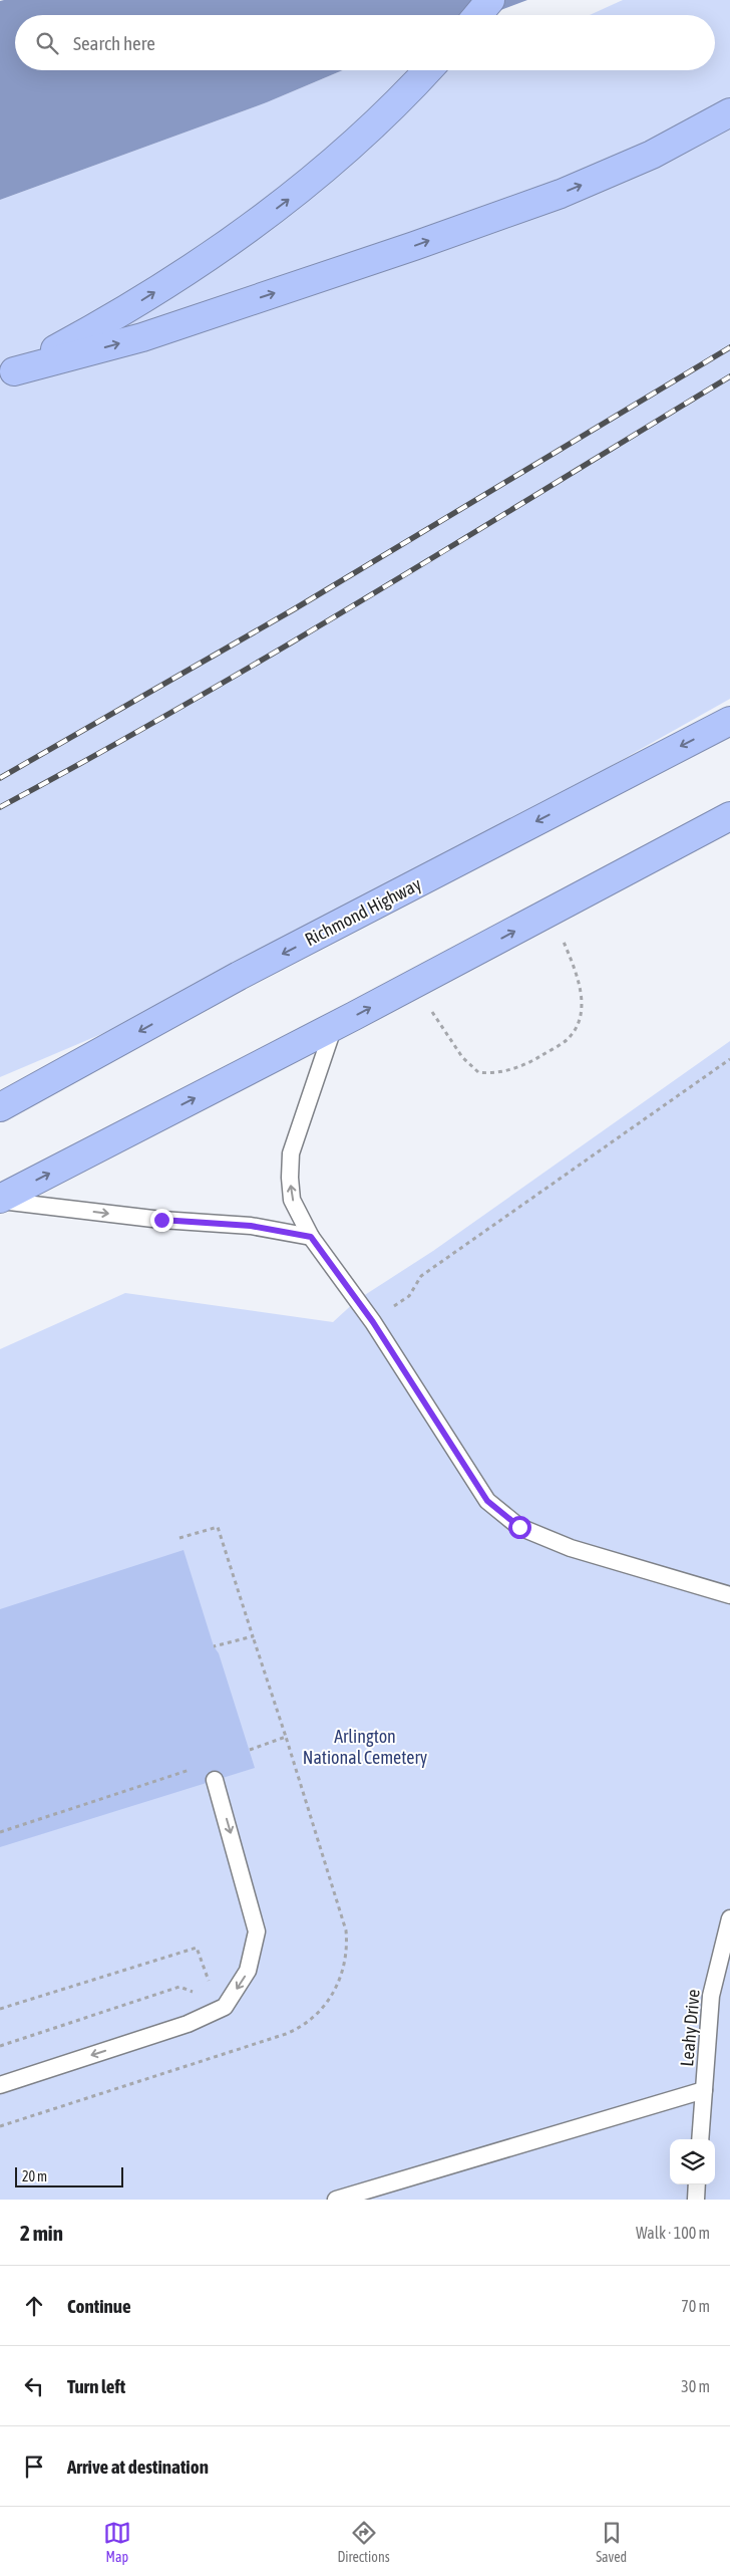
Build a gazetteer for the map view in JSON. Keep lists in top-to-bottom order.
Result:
{
  "streets": {
    "highway": ["Richmond Highway"],
    "lane": ["Leahy Drive"]
  },
  "parks": ["Arlington National Cemetery"],
  "scale_bar": "20 m",
  "page": {
    "search": "Search here",
    "scale": "20 m",
    "heading": ["2 min", "Walk · 100 m"],
    "list": [
      ["Continue", "70 m"],
      ["Turn left", "30 m"],
      "Arrive at destination"
    ],
    "nav": ["Map", "Directions", "Saved"]
  }
}
